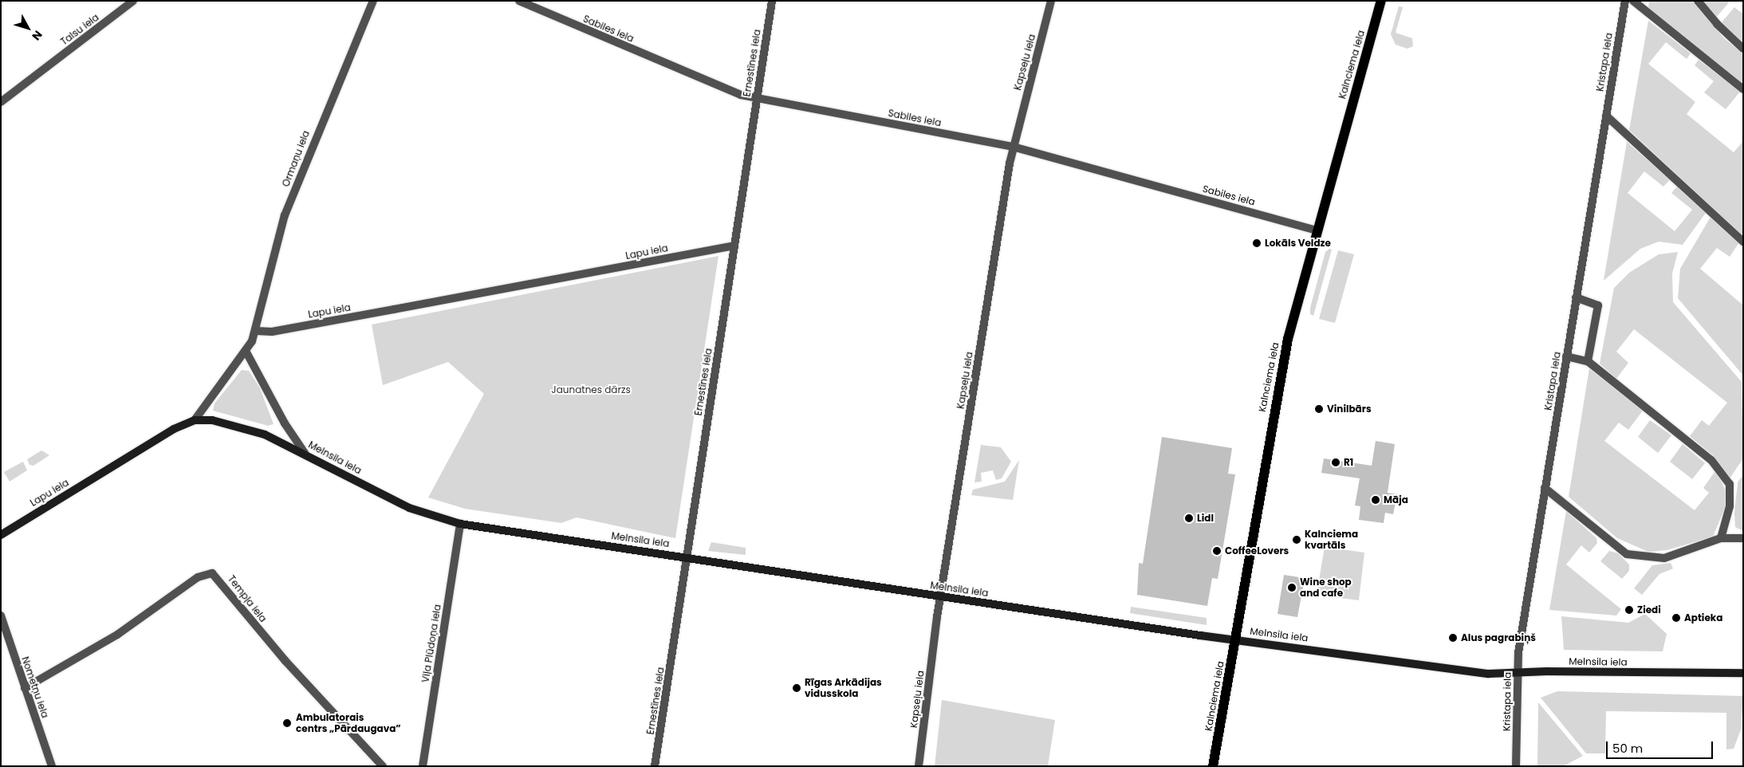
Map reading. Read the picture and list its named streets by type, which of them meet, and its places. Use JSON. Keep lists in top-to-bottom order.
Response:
{
  "streets": {
    "main road": ["Kalnciema iela"],
    "street": [
      "Sabiles iela",
      "Talsu iela",
      "Kapseļu iela",
      "Kristapa iela",
      "Ernestīnes iela",
      "Ormaņu iela",
      "Lapu iela",
      "Melnsila iela",
      "Tempļa iela",
      "Viļa Plūdoņa iela",
      "Nometņu iela"
    ]
  },
  "crossings": [
    ["Sabiles iela", "Kapseļu iela"],
    ["Sabiles iela", "Ernestīnes iela"],
    ["Sabiles iela", "Kalnciema iela"],
    ["Kapseļu iela", "Melnsila iela"],
    ["Kristapa iela", "Melnsila iela"],
    ["Ernestīnes iela", "Lapu iela"],
    ["Ernestīnes iela", "Melnsila iela"],
    ["Kalnciema iela", "Melnsila iela"],
    ["Ormaņu iela", "Lapu iela"],
    ["Lapu iela", "Melnsila iela"],
    ["Melnsila iela", "Viļa Plūdoņa iela"],
    ["Tempļa iela", "Nometņu iela"]
  ],
  "parks": ["Jaunatnes dārzs"],
  "places": [
    "Lokāls Veldze",
    "Vinilbārs",
    "R1",
    "Māja",
    "Lidl",
    "Kalnciema kvartāls",
    "CoffeeLovers",
    "Wine shop and cafe",
    "Ziedi",
    "Aptieka",
    "Alus pagrabiņš",
    "Rīgas Arkādijas vidusskola",
    "Ambulatorais centrs „Pārdaugava”"
  ],
  "scale_bar": "50 m",
  "north": "bottom right"
}
